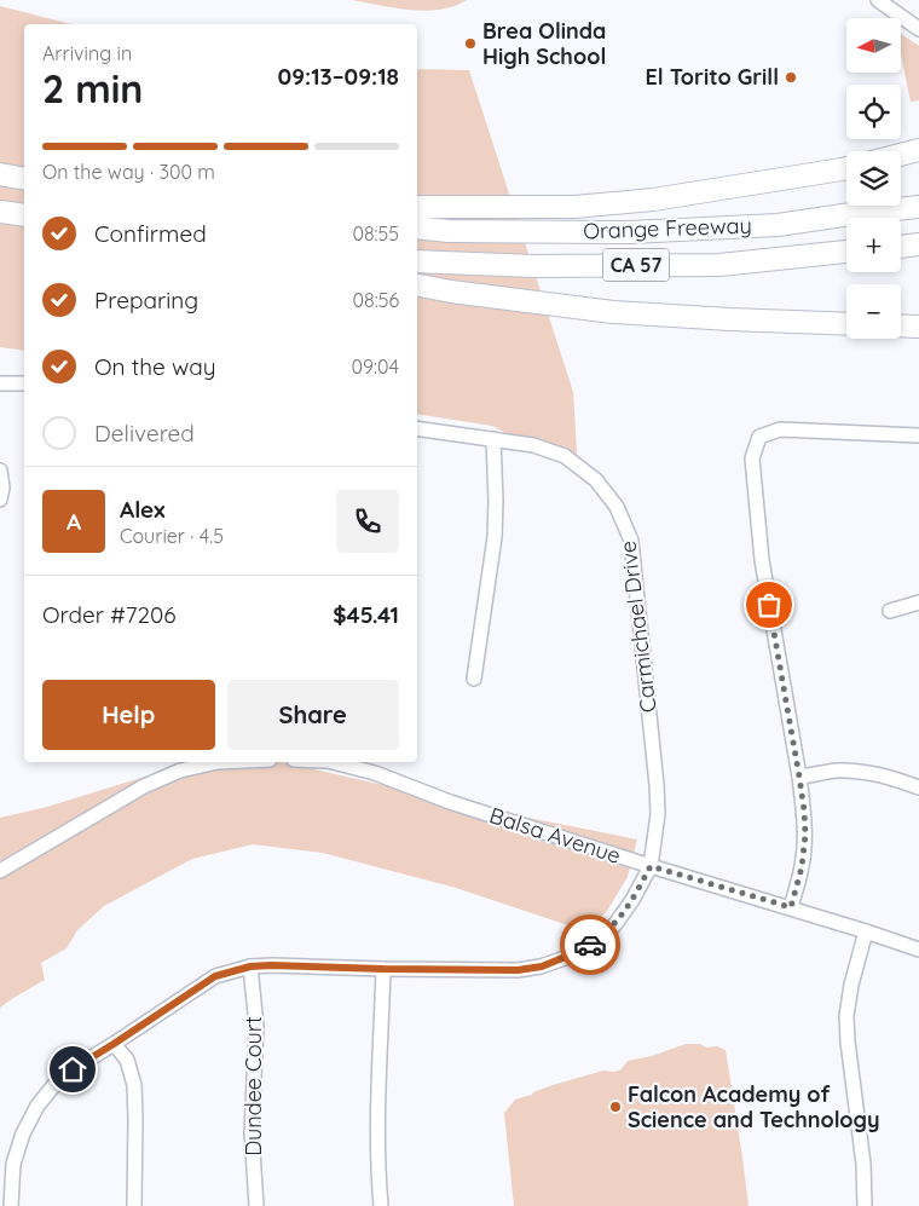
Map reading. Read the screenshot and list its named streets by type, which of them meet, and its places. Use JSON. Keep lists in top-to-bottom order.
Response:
{
  "streets": {
    "highway": ["Orange Freeway", "CA 57"],
    "street": ["Carmichael Drive", "Balsa Avenue", "Dundee Court"]
  },
  "crossings": [
    ["Carmichael Drive", "Balsa Avenue"]
  ],
  "places": ["Brea Olinda High School", "El Torito Grill", "Falcon Academy of Science and Technology"],
  "north": "left",
  "page": {
    "map_buttons": ["+", "−"],
    "heading": ["2 min", "Arriving in", "09:13–09:18"],
    "panel": [
      "Alex",
      "Courier · 4.5",
      "Order #7206",
      "$45.41"
    ],
    "bar": "On the way · 300 m",
    "list": [
      ["Confirmed", "08:55"],
      ["Preparing", "08:56"],
      ["On the way", "09:04"],
      "Delivered"
    ],
    "round": "A",
    "buttons": ["Help", "Share"]
  }
}
